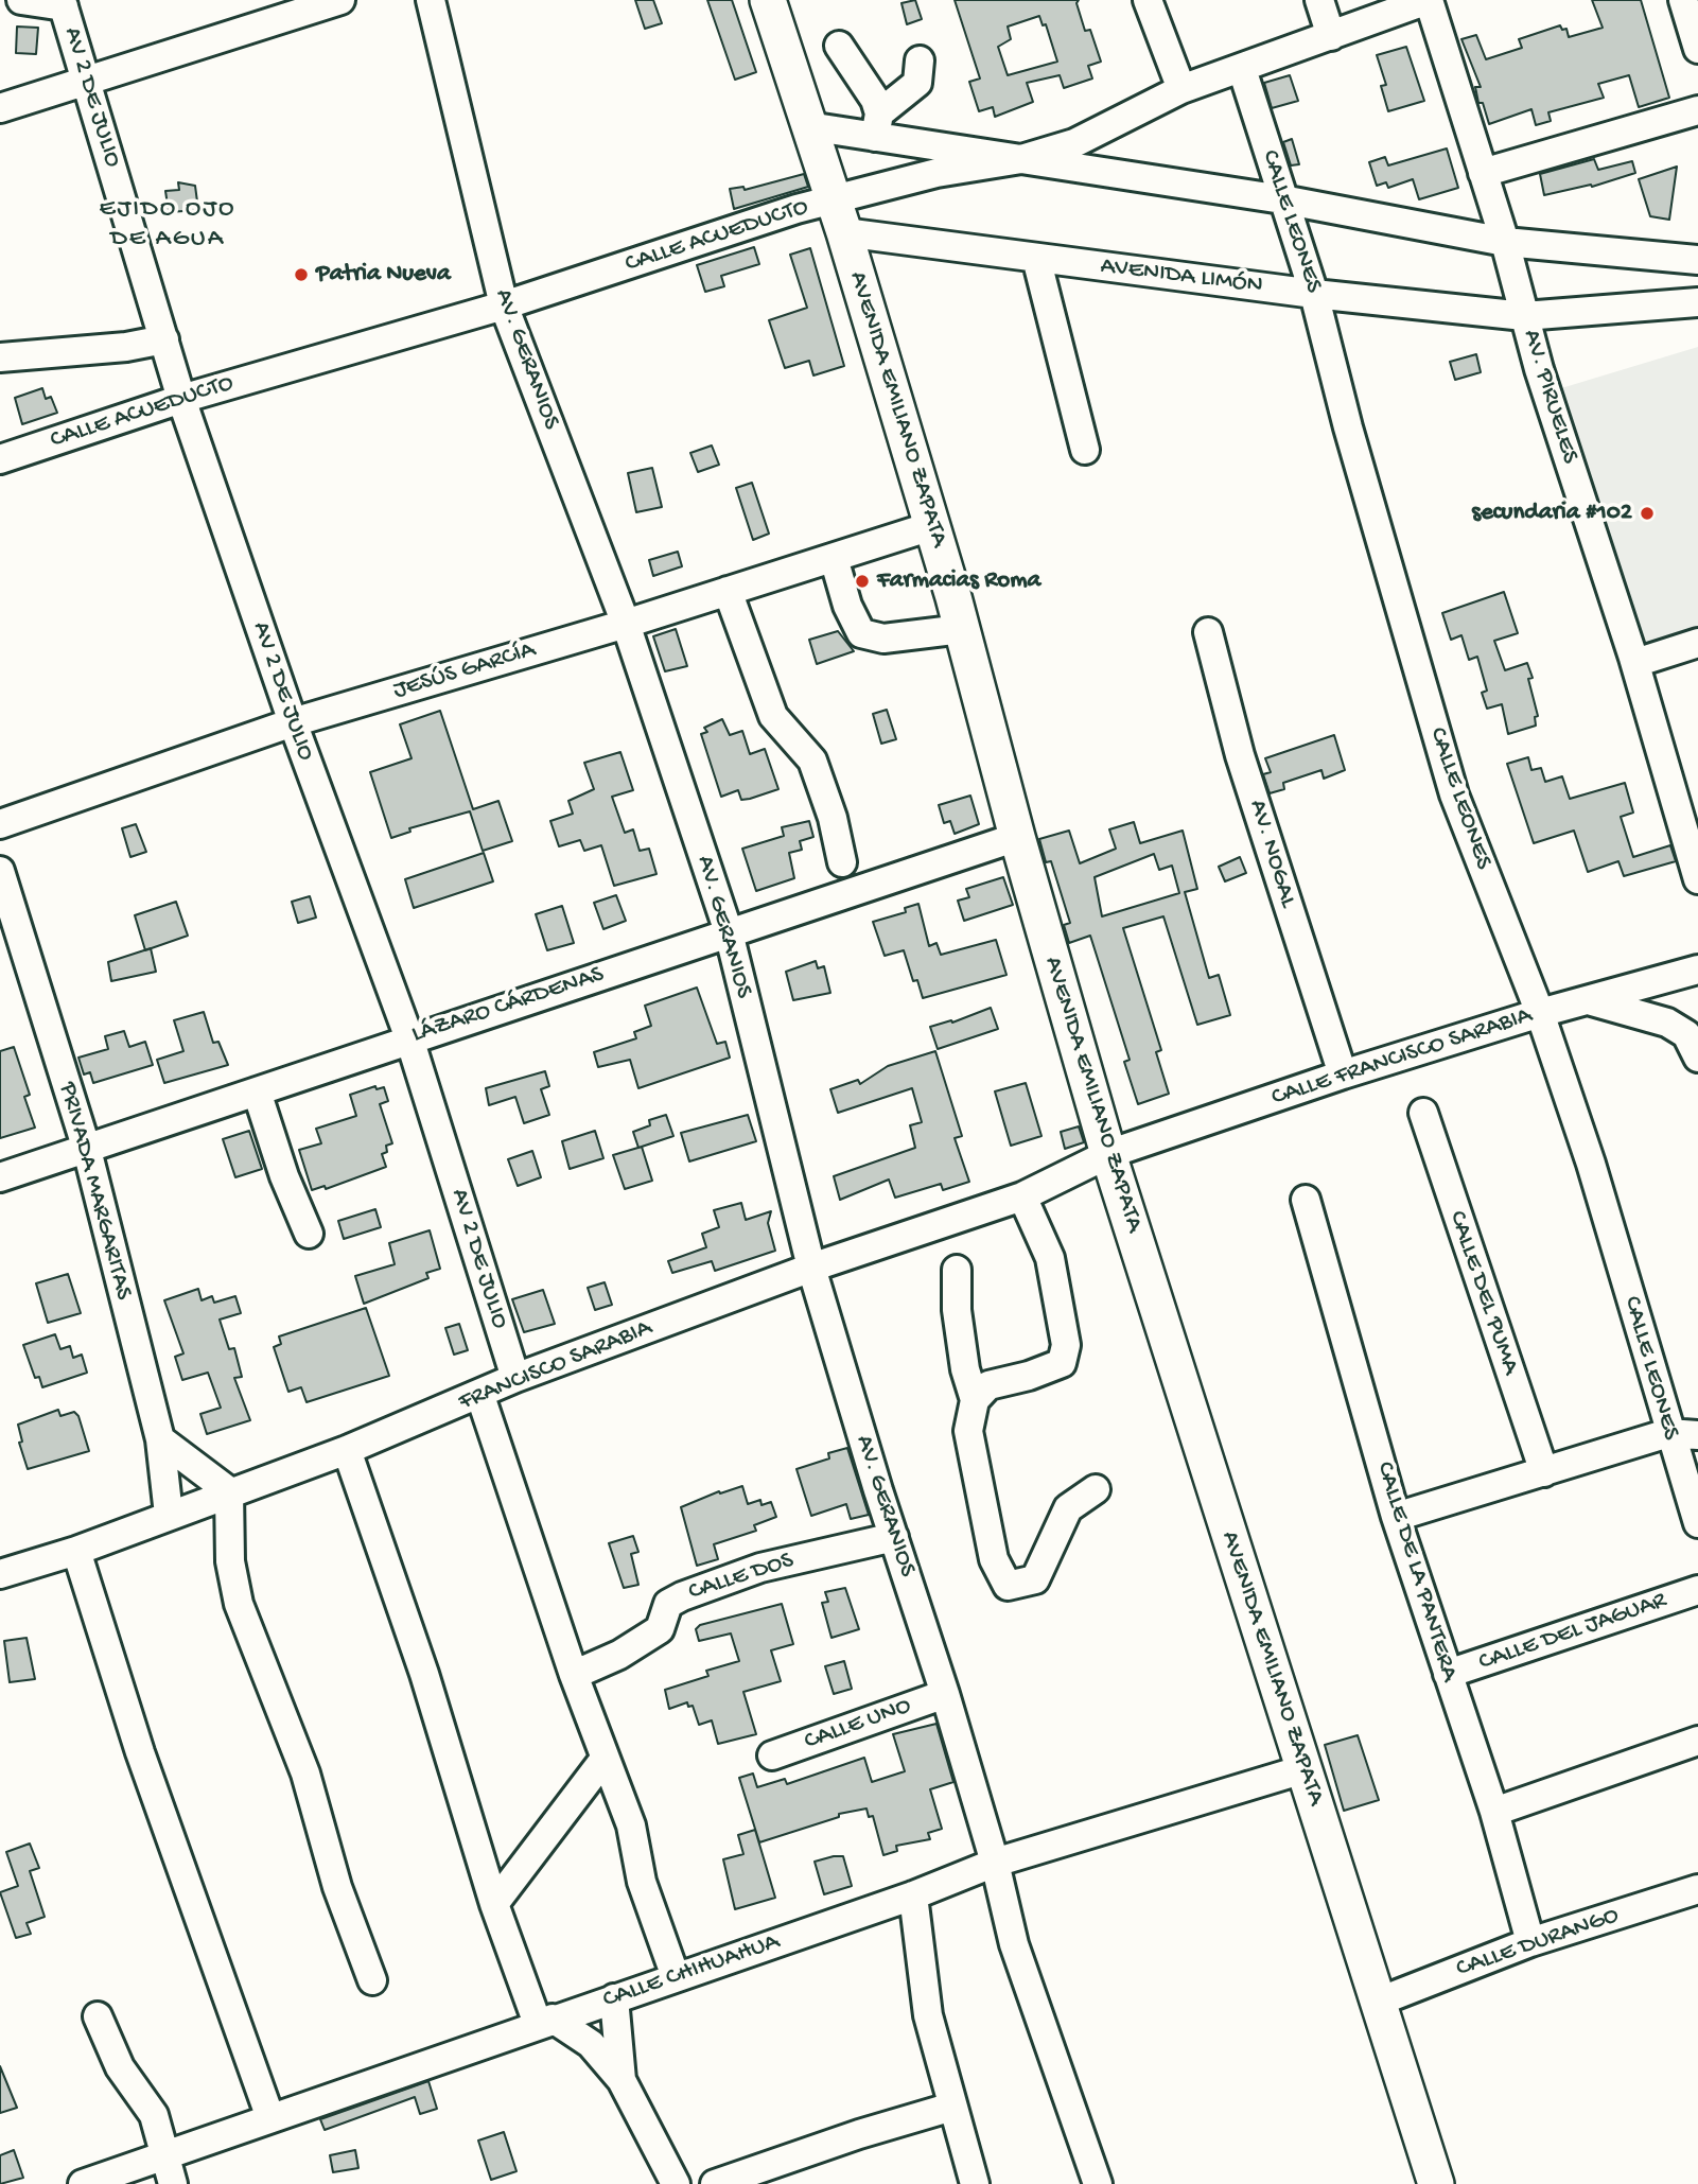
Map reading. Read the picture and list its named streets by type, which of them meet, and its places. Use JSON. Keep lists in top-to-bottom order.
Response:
{
  "streets": {
    "main road": ["AVENIDA EMILIANO ZAPATA"],
    "street": [
      "AV 2 DE JULIO",
      "CALLE LEONES",
      "CALLE ACUEDUCTO",
      "AVENIDA LIMÓN",
      "AV. GERANIOS",
      "AV. PIRUELES",
      "JESÚS GARCÍA",
      "AV. NOGAL",
      "LÁZARO CÁRDENAS",
      "CALLE FRANCISCO SARABIA",
      "PRIVADA MARGARITAS",
      "CALLE DEL PUMA",
      "FRANCISCO SARABIA",
      "CALLE DE LA PANTERA",
      "CALLE DOS",
      "CALLE DEL JAGUAR",
      "CALLE UNO",
      "CALLE DURANGO",
      "CALLE CHIHUAHUA"
    ]
  },
  "crossings": [
    ["AV 2 DE JULIO", "CALLE ACUEDUCTO"],
    ["AV 2 DE JULIO", "JESÚS GARCÍA"],
    ["AV 2 DE JULIO", "LÁZARO CÁRDENAS"],
    ["AV 2 DE JULIO", "FRANCISCO SARABIA"],
    ["CALLE LEONES", "CALLE ACUEDUCTO"],
    ["CALLE LEONES", "AVENIDA LIMÓN"],
    ["CALLE LEONES", "CALLE FRANCISCO SARABIA"],
    ["CALLE ACUEDUCTO", "AV. GERANIOS"],
    ["CALLE ACUEDUCTO", "AV. PIRUELES"],
    ["CALLE ACUEDUCTO", "AVENIDA EMILIANO ZAPATA"],
    ["AVENIDA LIMÓN", "AV. PIRUELES"],
    ["AVENIDA LIMÓN", "AVENIDA EMILIANO ZAPATA"],
    ["AV. GERANIOS", "JESÚS GARCÍA"],
    ["AV. GERANIOS", "LÁZARO CÁRDENAS"],
    ["AV. GERANIOS", "FRANCISCO SARABIA"],
    ["AV. GERANIOS", "CALLE DOS"],
    ["AV. GERANIOS", "CALLE UNO"],
    ["AV. GERANIOS", "CALLE CHIHUAHUA"],
    ["AVENIDA EMILIANO ZAPATA", "JESÚS GARCÍA"],
    ["AVENIDA EMILIANO ZAPATA", "LÁZARO CÁRDENAS"],
    ["AVENIDA EMILIANO ZAPATA", "CALLE FRANCISCO SARABIA"],
    ["AVENIDA EMILIANO ZAPATA", "FRANCISCO SARABIA"],
    ["AVENIDA EMILIANO ZAPATA", "CALLE DURANGO"],
    ["AVENIDA EMILIANO ZAPATA", "CALLE CHIHUAHUA"],
    ["AV. NOGAL", "CALLE FRANCISCO SARABIA"],
    ["LÁZARO CÁRDENAS", "PRIVADA MARGARITAS"],
    ["CALLE FRANCISCO SARABIA", "FRANCISCO SARABIA"],
    ["PRIVADA MARGARITAS", "FRANCISCO SARABIA"],
    ["CALLE DE LA PANTERA", "CALLE DEL JAGUAR"],
    ["CALLE DE LA PANTERA", "CALLE DURANGO"]
  ],
  "districts": ["EJIDO OJO DE AGUA"],
  "places": ["Patria Nueva", "secundaria #102", "Farmacias Roma"]
}
